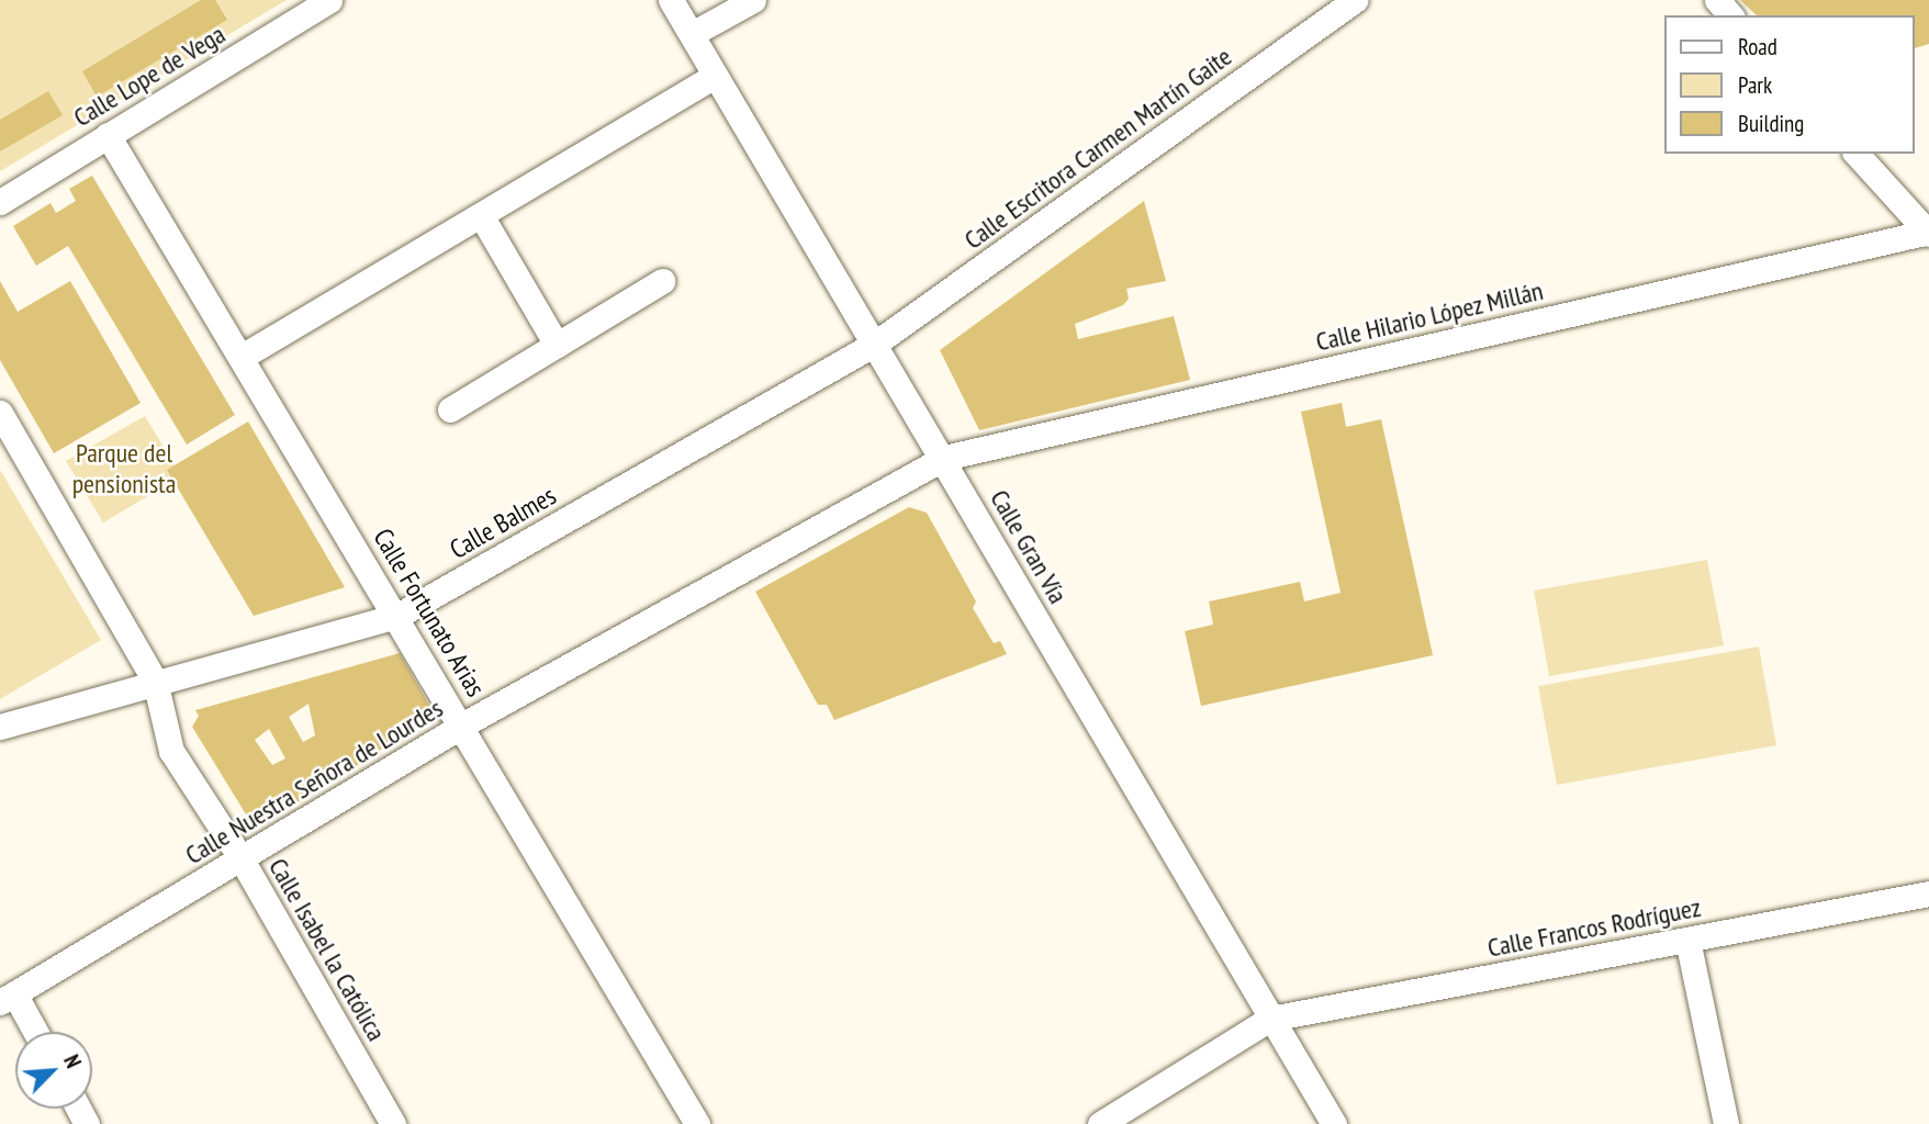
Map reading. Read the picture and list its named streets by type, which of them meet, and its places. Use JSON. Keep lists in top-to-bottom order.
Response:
{
  "streets": {
    "street": [
      "Calle Lope de Vega",
      "Calle Escritora Carmen Martín Gaite",
      "Calle Hilario López Millán",
      "Calle Balmes",
      "Calle Gran Vía",
      "Calle Fortunato Arias",
      "Calle Nuestra Señora de Lourdes",
      "Calle Francos Rodríguez",
      "Calle Isabel la Católica"
    ]
  },
  "crossings": [
    ["Calle Lope de Vega", "Calle Fortunato Arias"],
    ["Calle Escritora Carmen Martín Gaite", "Calle Balmes"],
    ["Calle Escritora Carmen Martín Gaite", "Calle Gran Vía"],
    ["Calle Hilario López Millán", "Calle Gran Vía"],
    ["Calle Hilario López Millán", "Calle Nuestra Señora de Lourdes"],
    ["Calle Balmes", "Calle Gran Vía"],
    ["Calle Balmes", "Calle Fortunato Arias"],
    ["Calle Balmes", "Calle Isabel la Católica"],
    ["Calle Gran Vía", "Calle Nuestra Señora de Lourdes"],
    ["Calle Gran Vía", "Calle Francos Rodríguez"],
    ["Calle Fortunato Arias", "Calle Nuestra Señora de Lourdes"],
    ["Calle Nuestra Señora de Lourdes", "Calle Isabel la Católica"]
  ],
  "parks": ["Parque del pensionista"],
  "legend": ["Road", "Park", "Building"],
  "north": "top right"
}
